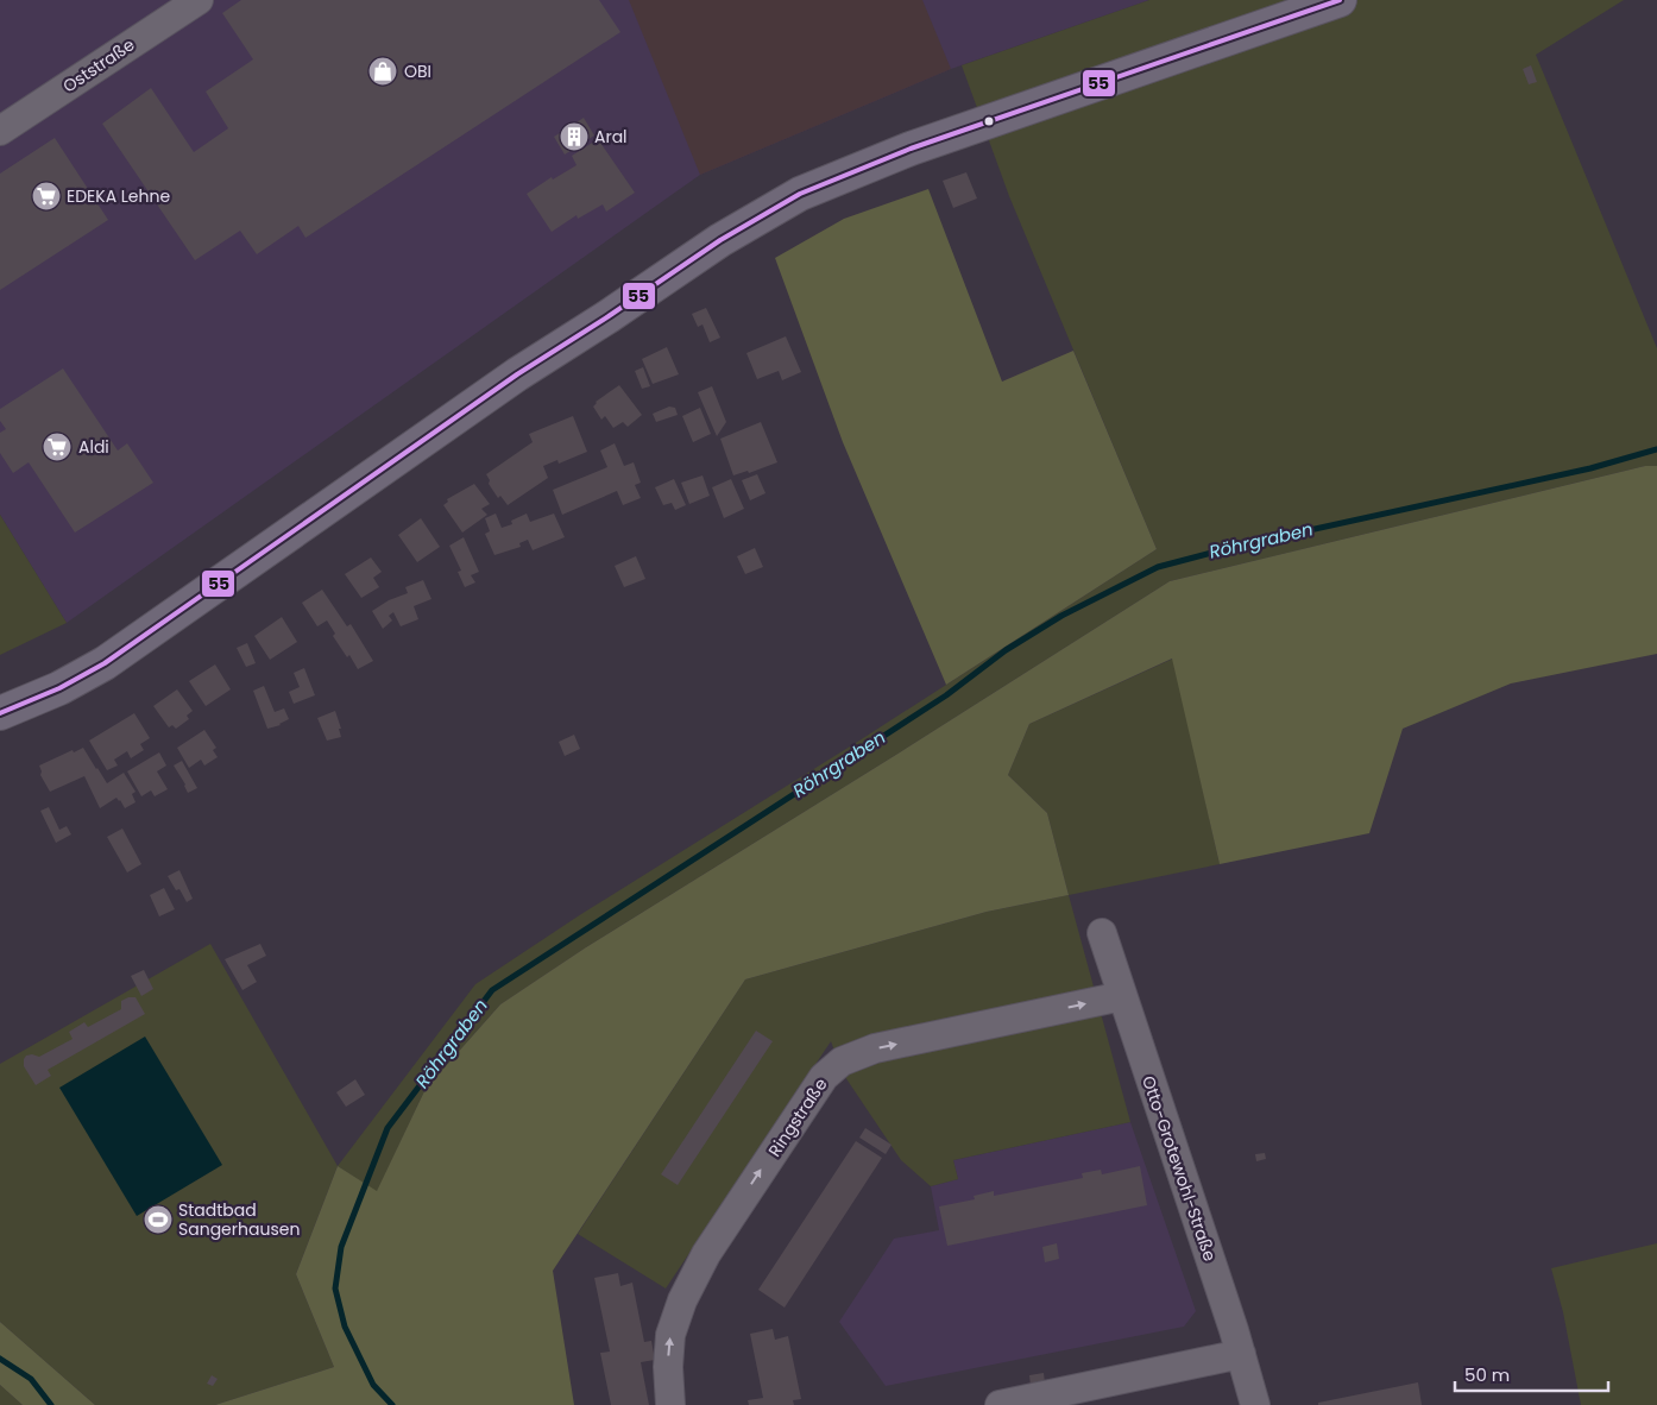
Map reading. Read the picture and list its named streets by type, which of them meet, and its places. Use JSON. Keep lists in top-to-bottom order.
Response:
{
  "streets": {
    "street": ["Oststraße", "Ringstraße", "Otto-Grotewohl-Straße"]
  },
  "crossings": [
    ["Ringstraße", "Otto-Grotewohl-Straße"]
  ],
  "one_way": ["Ringstraße"],
  "water": ["Röhrgraben"],
  "places": {
    "shop": ["OBI"],
    "building": ["Aral"],
    "supermarket": ["EDEKA Lehne", "Aldi"],
    "sports": ["Stadtbad Sangerhausen"]
  },
  "lines": ["transit line 55"],
  "scale_bar": "50 m"
}
